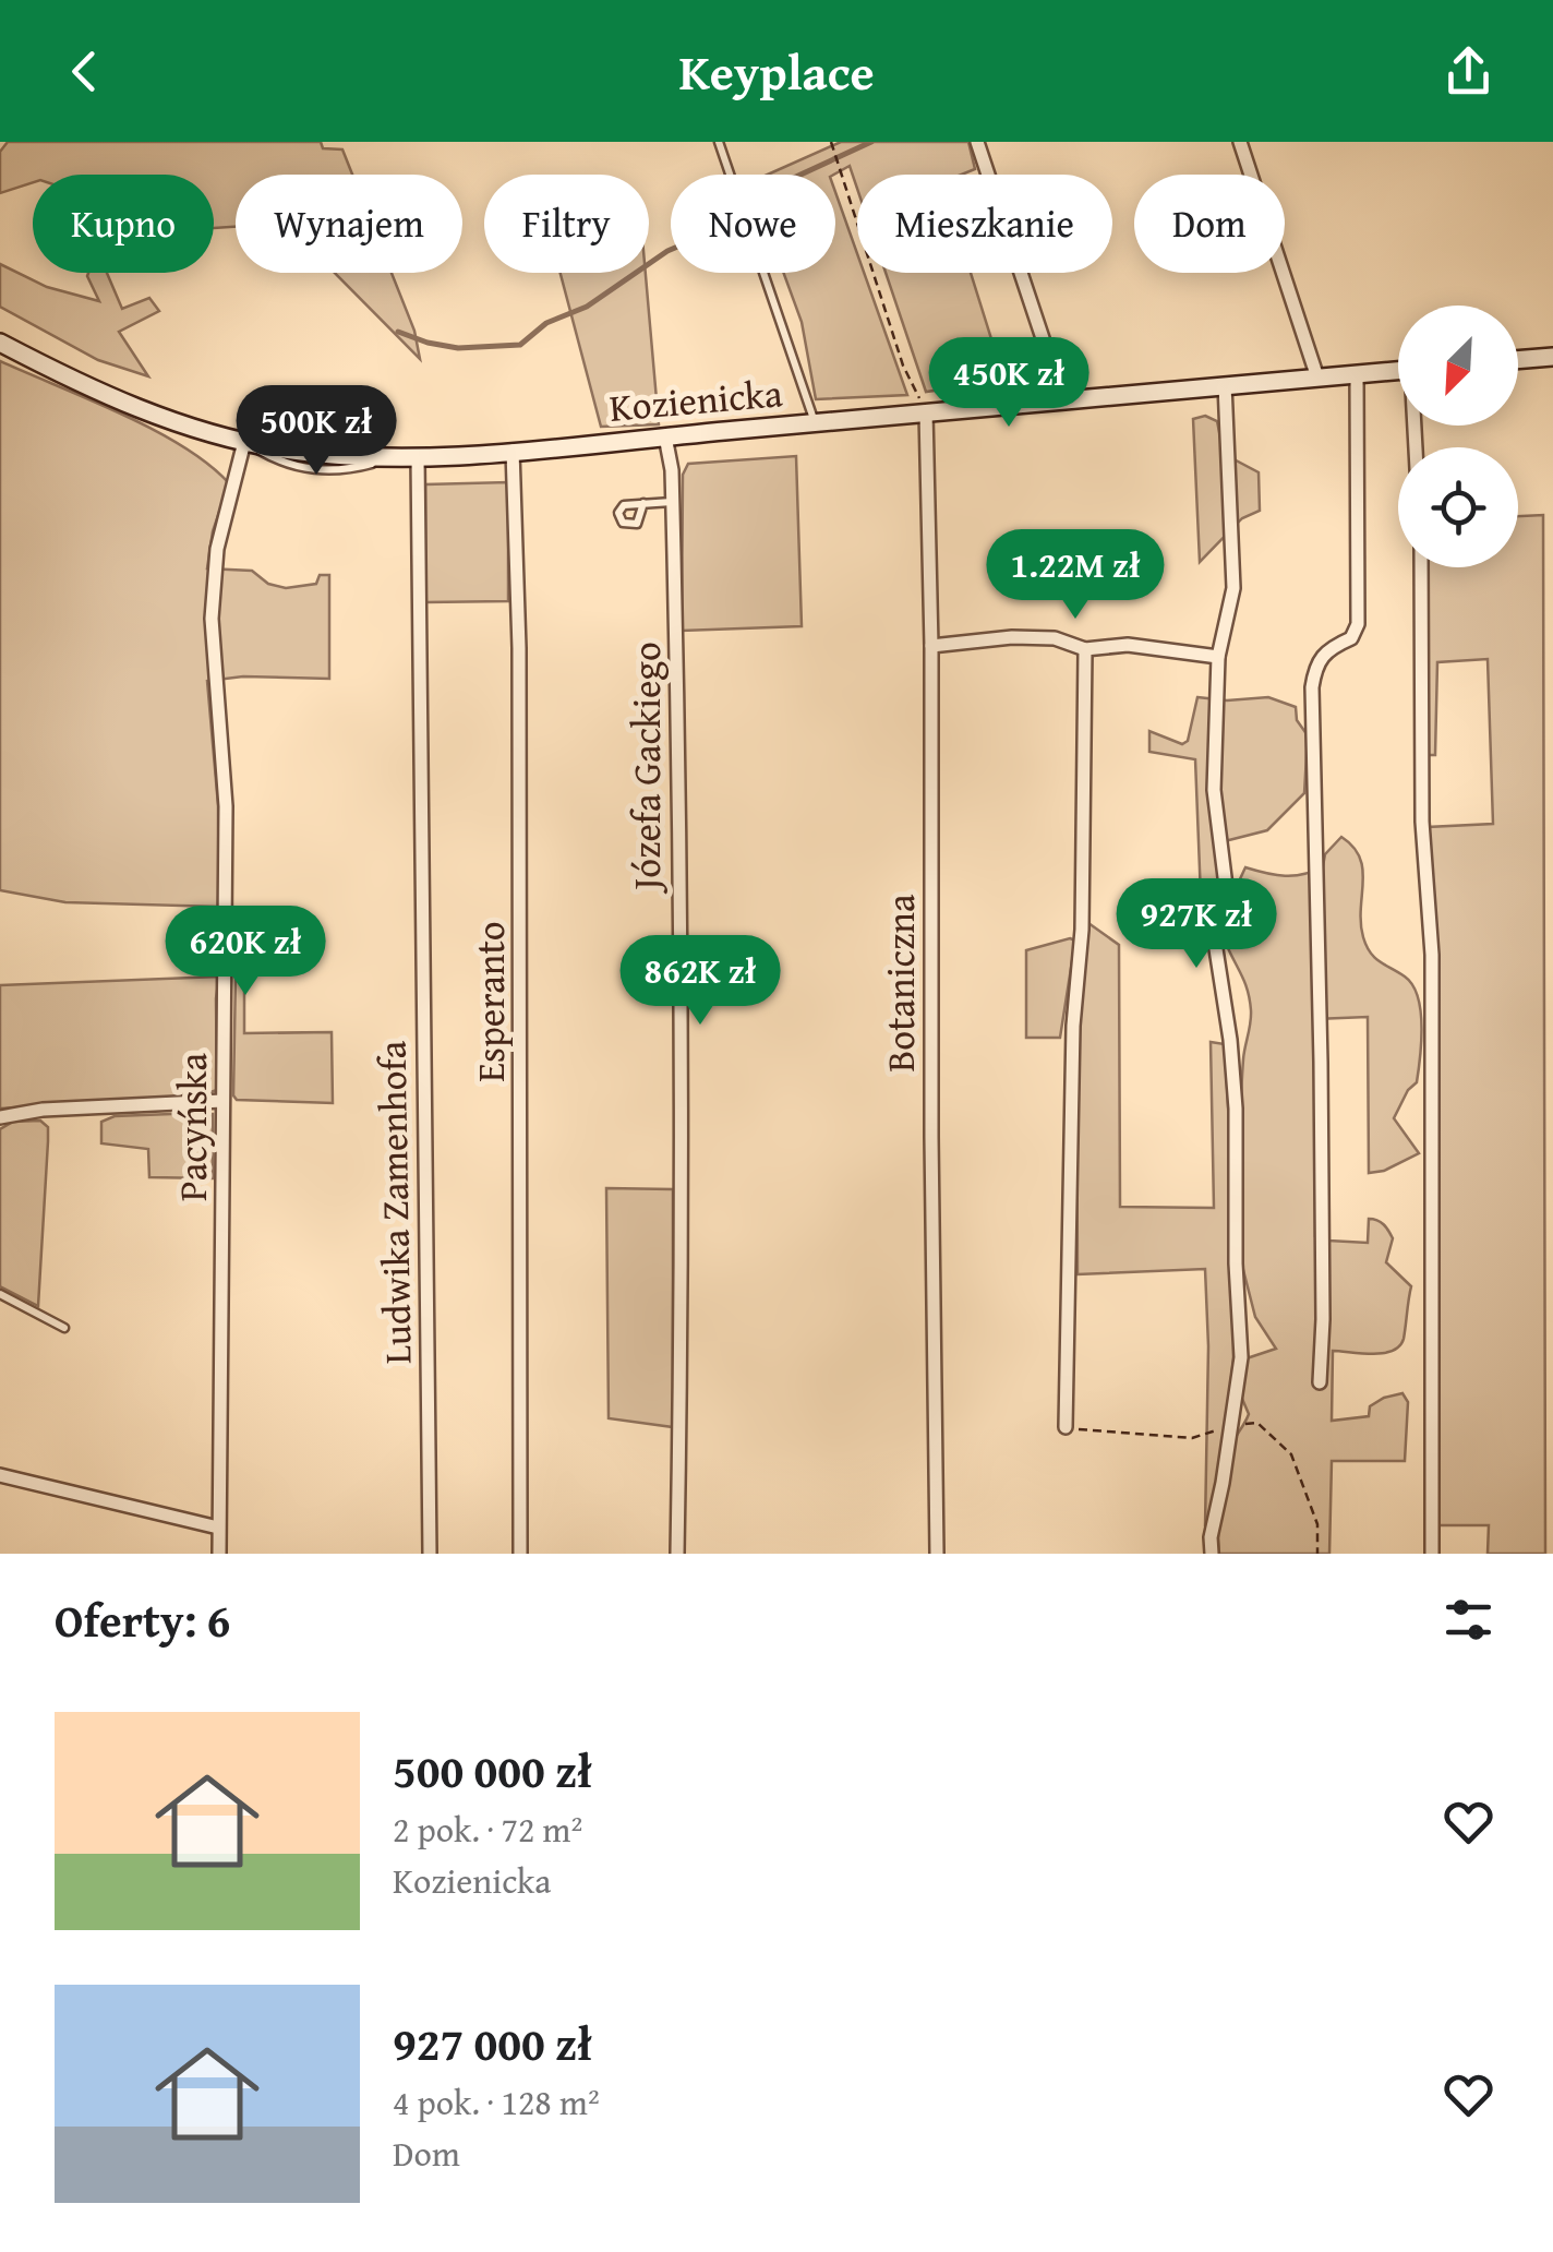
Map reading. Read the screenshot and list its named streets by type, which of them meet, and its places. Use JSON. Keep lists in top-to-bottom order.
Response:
{
  "streets": {
    "main road": ["Kozienicka"],
    "street": [
      "Józefa Gackiego",
      "Botaniczna",
      "Esperanto",
      "Pacyńska",
      "Ludwika Zamenhofa"
    ]
  },
  "crossings": [
    ["Kozienicka", "Józefa Gackiego"],
    ["Kozienicka", "Botaniczna"],
    ["Kozienicka", "Esperanto"],
    ["Kozienicka", "Pacyńska"],
    ["Kozienicka", "Ludwika Zamenhofa"]
  ],
  "north": "bottom left",
  "page": {
    "header": "Keyplace",
    "chip": [
      "Kupno",
      "Wynajem",
      "Filtry",
      "Nowe",
      "Mieszkanie",
      "Dom"
    ],
    "price": [
      "450K zł",
      "500K zł",
      "1.22M zł",
      "927K zł",
      "620K zł",
      "862K zł"
    ],
    "heading": "Oferty: 6",
    "list": [
      {
        "name": "500 000 zł",
        "note": "2 pok. · 72 m² · Kozienicka"
      },
      {
        "name": "927 000 zł",
        "note": "4 pok. · 128 m² · Dom"
      }
    ]
  }
}
